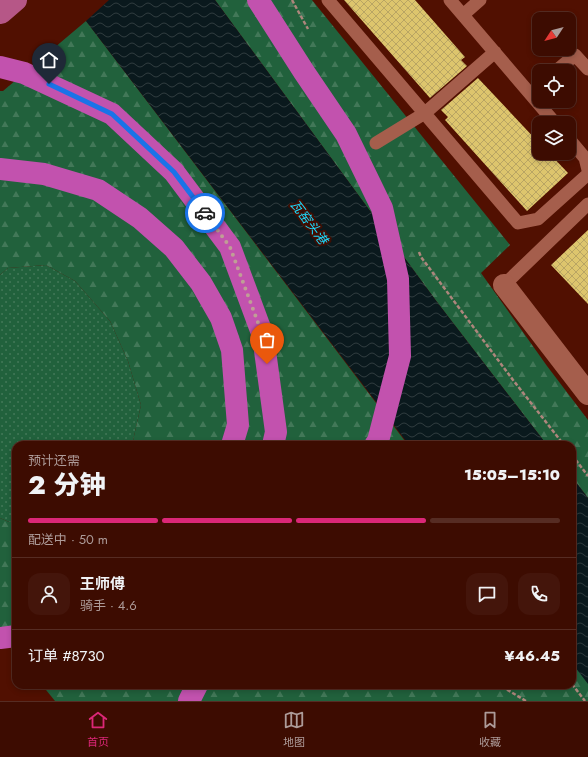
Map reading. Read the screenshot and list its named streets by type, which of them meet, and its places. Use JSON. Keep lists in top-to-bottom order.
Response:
{
  "water": ["瓦窑头港"],
  "north": "bottom left",
  "page": {
    "heading": ["2 分钟", "预计还需", "15:05–15:10"],
    "panel": [
      "王师傅",
      "骑手 · 4.6",
      "订单 #8730",
      "¥46.45"
    ],
    "bar": "配送中 · 50 m",
    "tabs": ["首页", "地图", "收藏"]
  }
}
